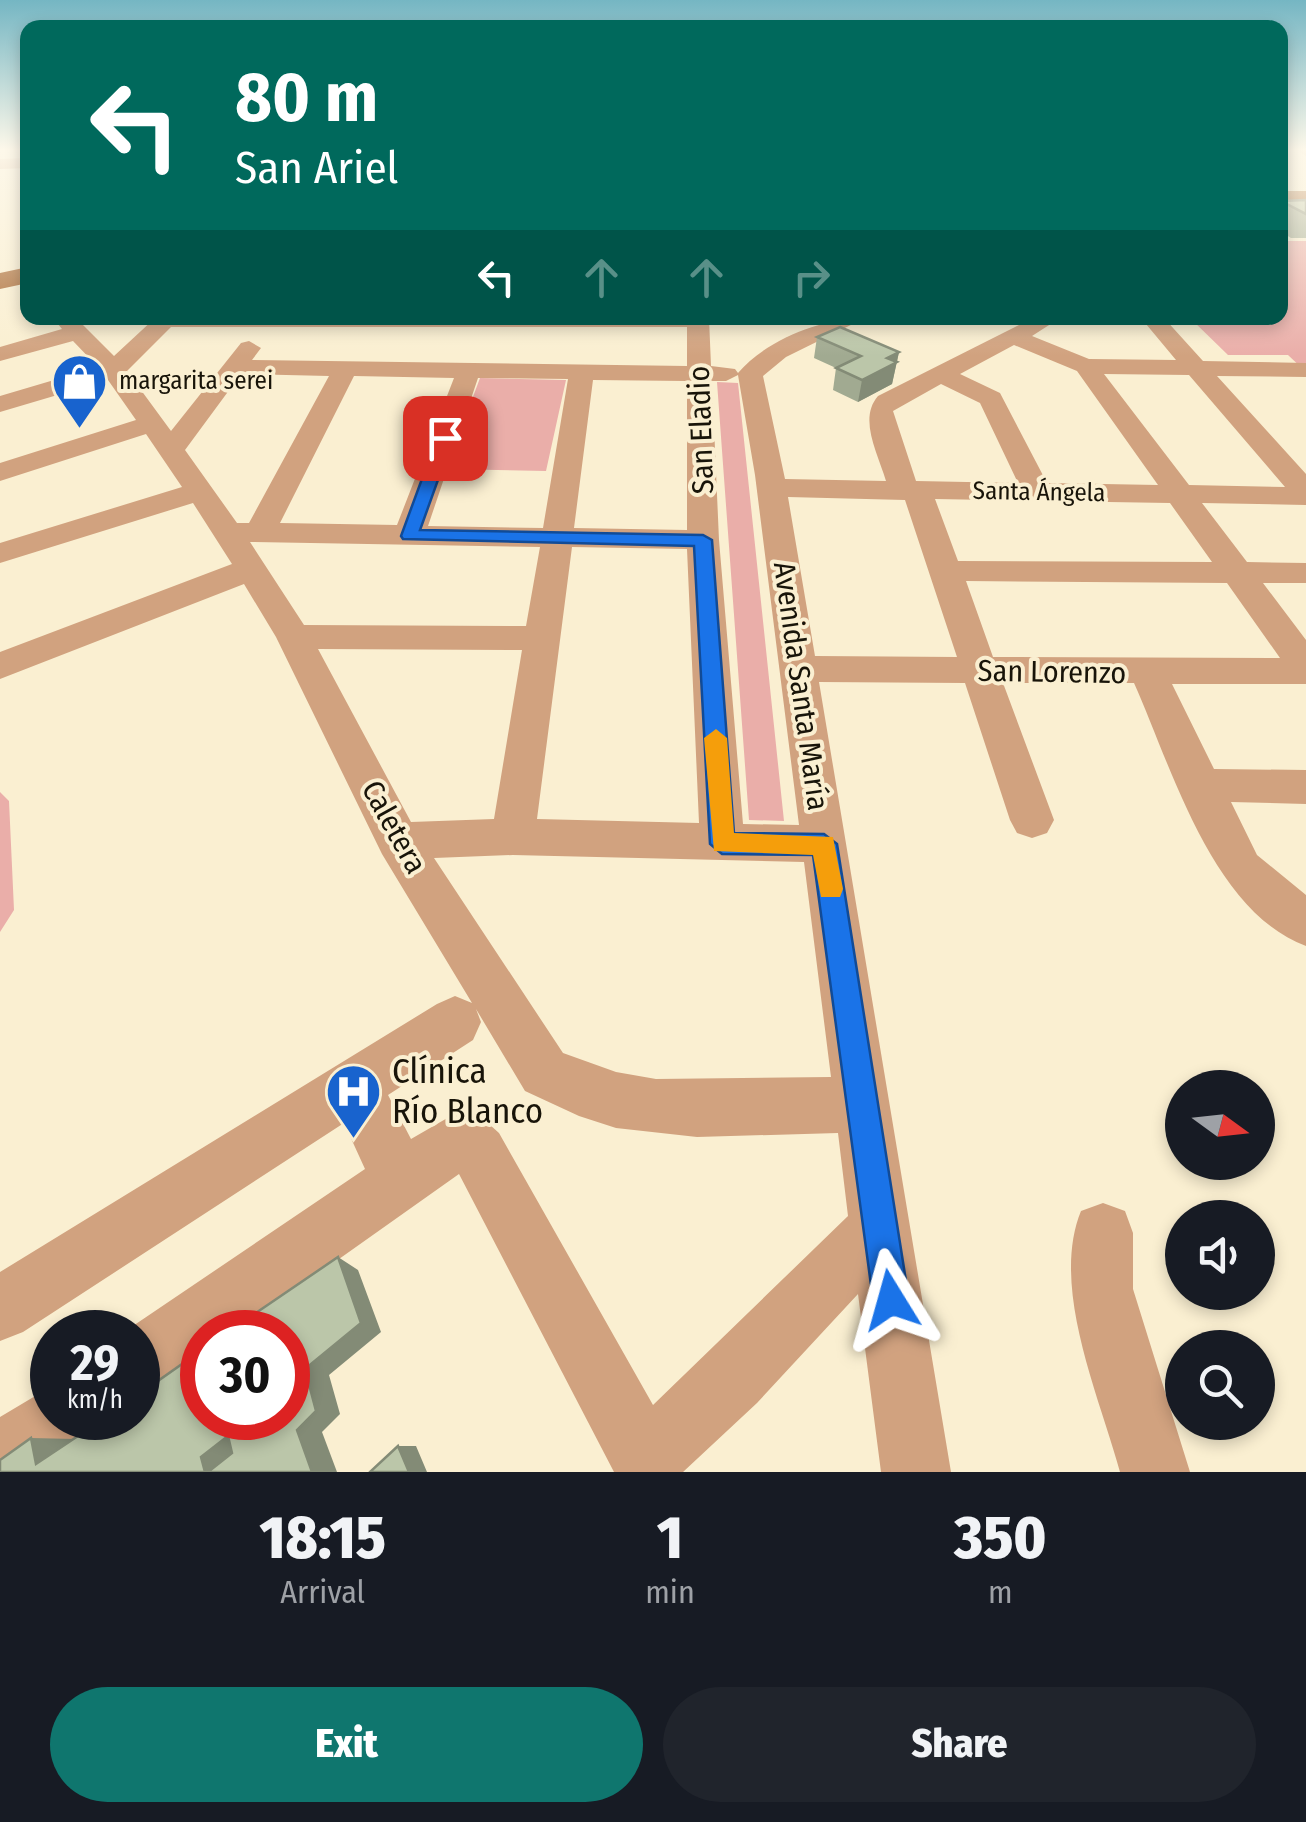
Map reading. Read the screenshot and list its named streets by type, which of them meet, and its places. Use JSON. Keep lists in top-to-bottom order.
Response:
{
  "streets": {
    "street": [
      "San Eladio",
      "Santa Ángela",
      "San Lorenzo",
      "Avenida Santa María",
      "Caletera"
    ]
  },
  "crossings": [
    ["Santa Ángela", "Avenida Santa María"],
    ["San Lorenzo", "Avenida Santa María"],
    ["Avenida Santa María", "Caletera"]
  ],
  "places": {
    "shop": ["margarita serei"],
    "hospital": ["Clínica Río Blanco"]
  },
  "north": "right",
  "page": {
    "turn": ["80 m", "San Ariel"],
    "speed": "29 km/h",
    "limit": "30",
    "eta": [
      "18:15",
      "Arrival",
      "1",
      "min",
      "350",
      "m"
    ],
    "buttons": ["Exit", "Share"]
  }
}
